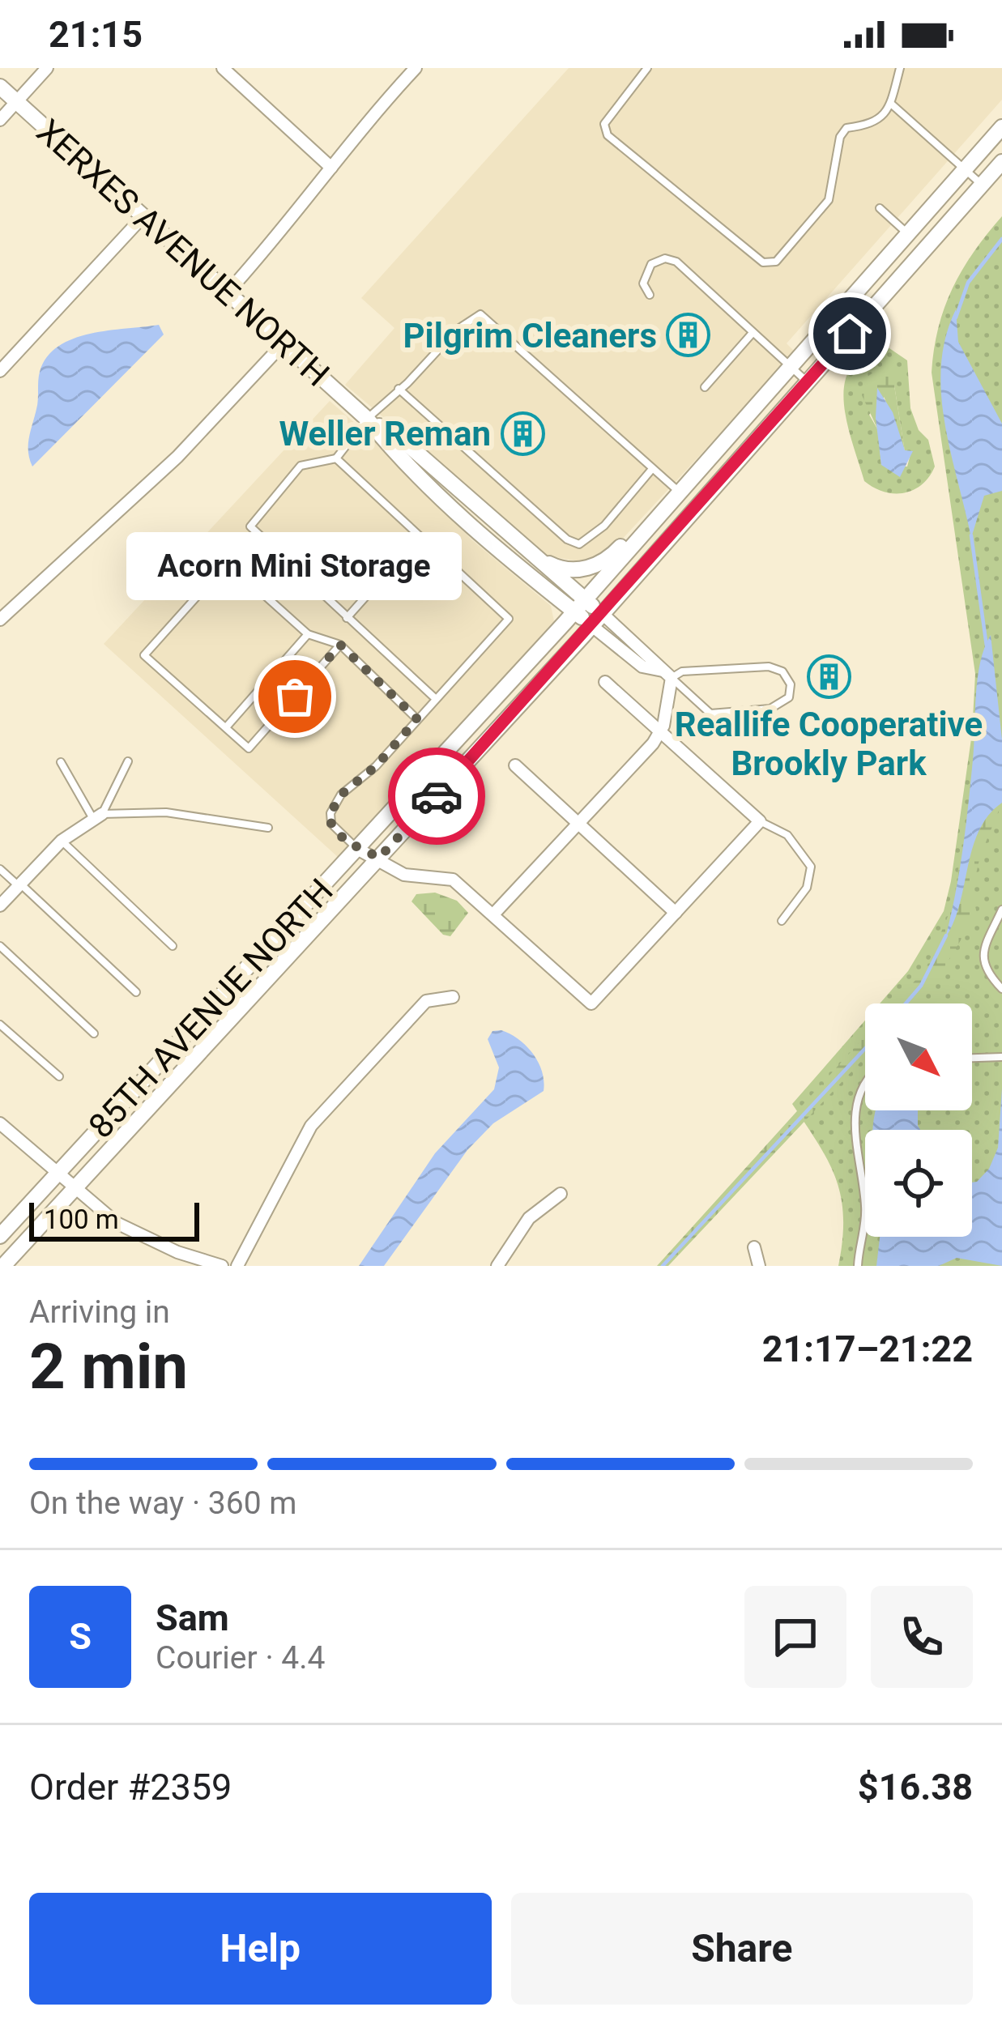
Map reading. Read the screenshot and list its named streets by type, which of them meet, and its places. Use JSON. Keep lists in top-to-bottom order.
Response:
{
  "streets": {
    "main road": ["XERXES AVENUE NORTH", "85TH AVENUE NORTH"]
  },
  "crossings": [
    ["XERXES AVENUE NORTH", "85TH AVENUE NORTH"]
  ],
  "places": {
    "building": ["Pilgrim Cleaners", "Weller Reman", "Reallife Cooperative Brookly Park"],
    "other": ["Acorn Mini Storage"]
  },
  "scale_bar": "100 m",
  "north": "bottom right",
  "page": {
    "status": "21:15",
    "bubble": "Acorn Mini Storage",
    "scale": "100 m",
    "heading": ["2 min", "Arriving in", "21:17–21:22"],
    "panel": [
      "Sam",
      "Courier · 4.4",
      "Order #2359",
      "$16.38"
    ],
    "bar": "On the way · 360 m",
    "round": "S",
    "buttons": ["Help", "Share"]
  }
}
